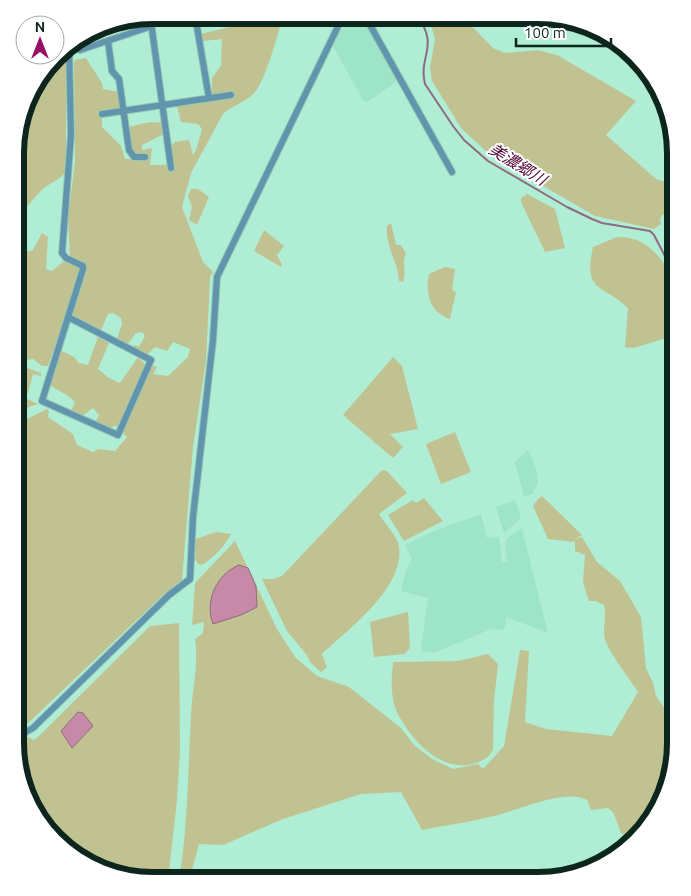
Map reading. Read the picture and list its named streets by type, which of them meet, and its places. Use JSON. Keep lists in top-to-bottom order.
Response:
{
  "water": ["美濃郷川"],
  "scale_bar": "100 m",
  "north": "top"
}
